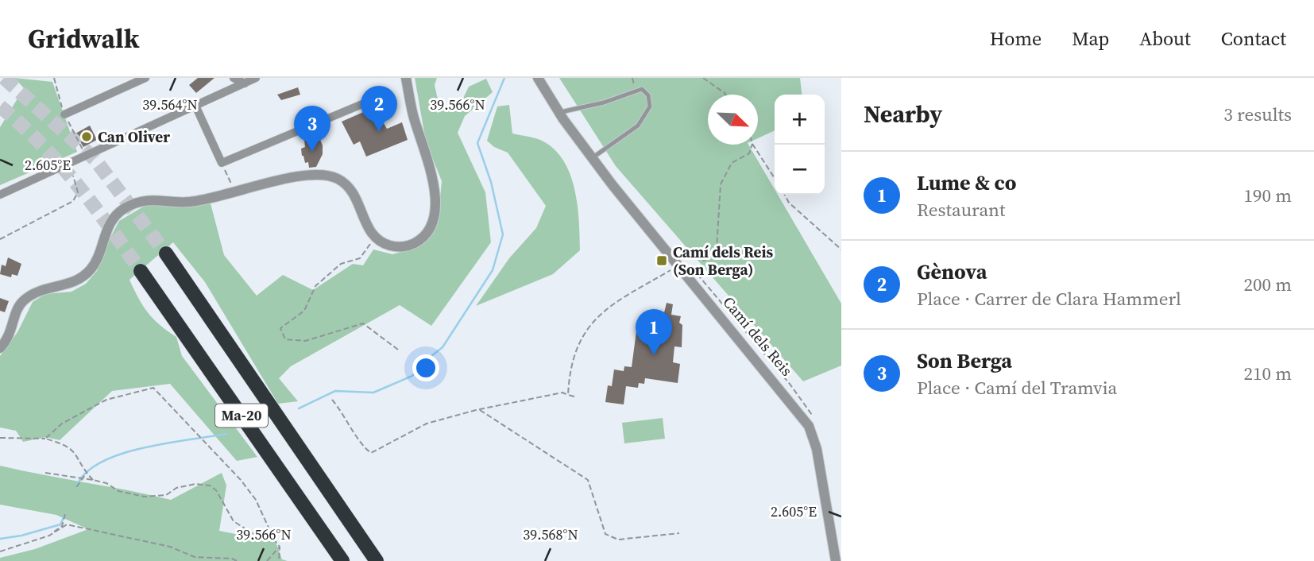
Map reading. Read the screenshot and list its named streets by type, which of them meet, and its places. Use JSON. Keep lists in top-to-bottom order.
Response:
{
  "streets": {
    "highway": ["Ma-20"],
    "street": ["Camí dels Reis"]
  },
  "places": {
    "other": ["Can Oliver"],
    "transit": ["Camí dels Reis (Son Berga)"]
  },
  "north": "bottom right",
  "page": {
    "header": "Gridwalk",
    "nav": [
      "Home",
      "Map",
      "About",
      "Contact"
    ],
    "heading": ["Nearby", "3 results"],
    "pins": ["2", "3", "1"],
    "map_buttons": ["+", "−"],
    "list": [
      {
        "mark": "1",
        "name": "Lume & co",
        "note": "Restaurant",
        "value": "190 m"
      },
      {
        "mark": "2",
        "name": "Gènova",
        "note": "Place · Carrer de Clara Hammerl",
        "value": "200 m"
      },
      {
        "mark": "3",
        "name": "Son Berga",
        "note": "Place · Camí del Tramvia",
        "value": "210 m"
      }
    ]
  },
  "coordinates": [
    "39.564°N",
    "39.566°N",
    "2.605°E",
    "39.568°N"
  ]
}
